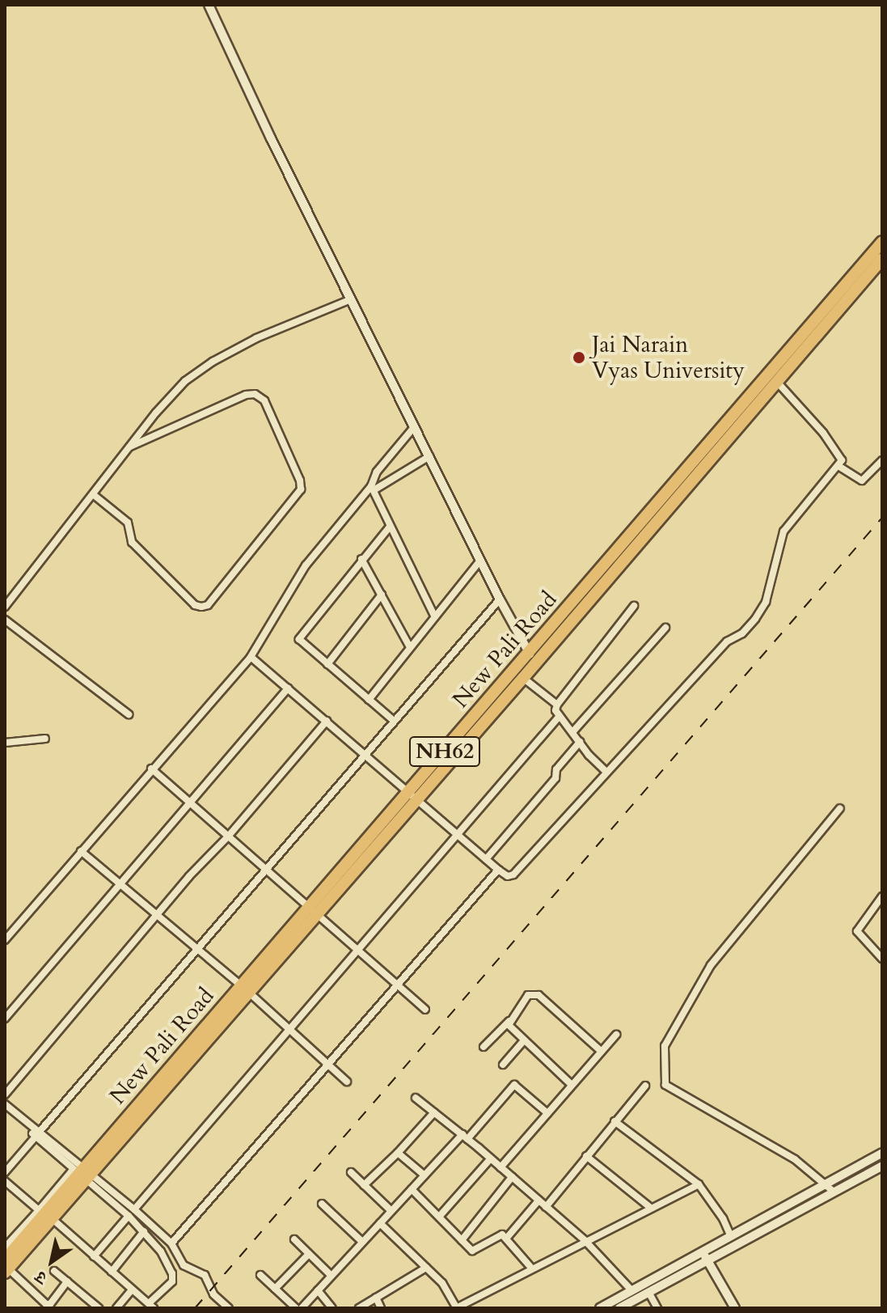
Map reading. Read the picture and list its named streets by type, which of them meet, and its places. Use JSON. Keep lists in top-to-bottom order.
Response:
{
  "streets": {
    "highway": ["New Pali Road", "NH62"]
  },
  "places": ["Jai Narain Vyas University"],
  "north": "bottom left"
}
